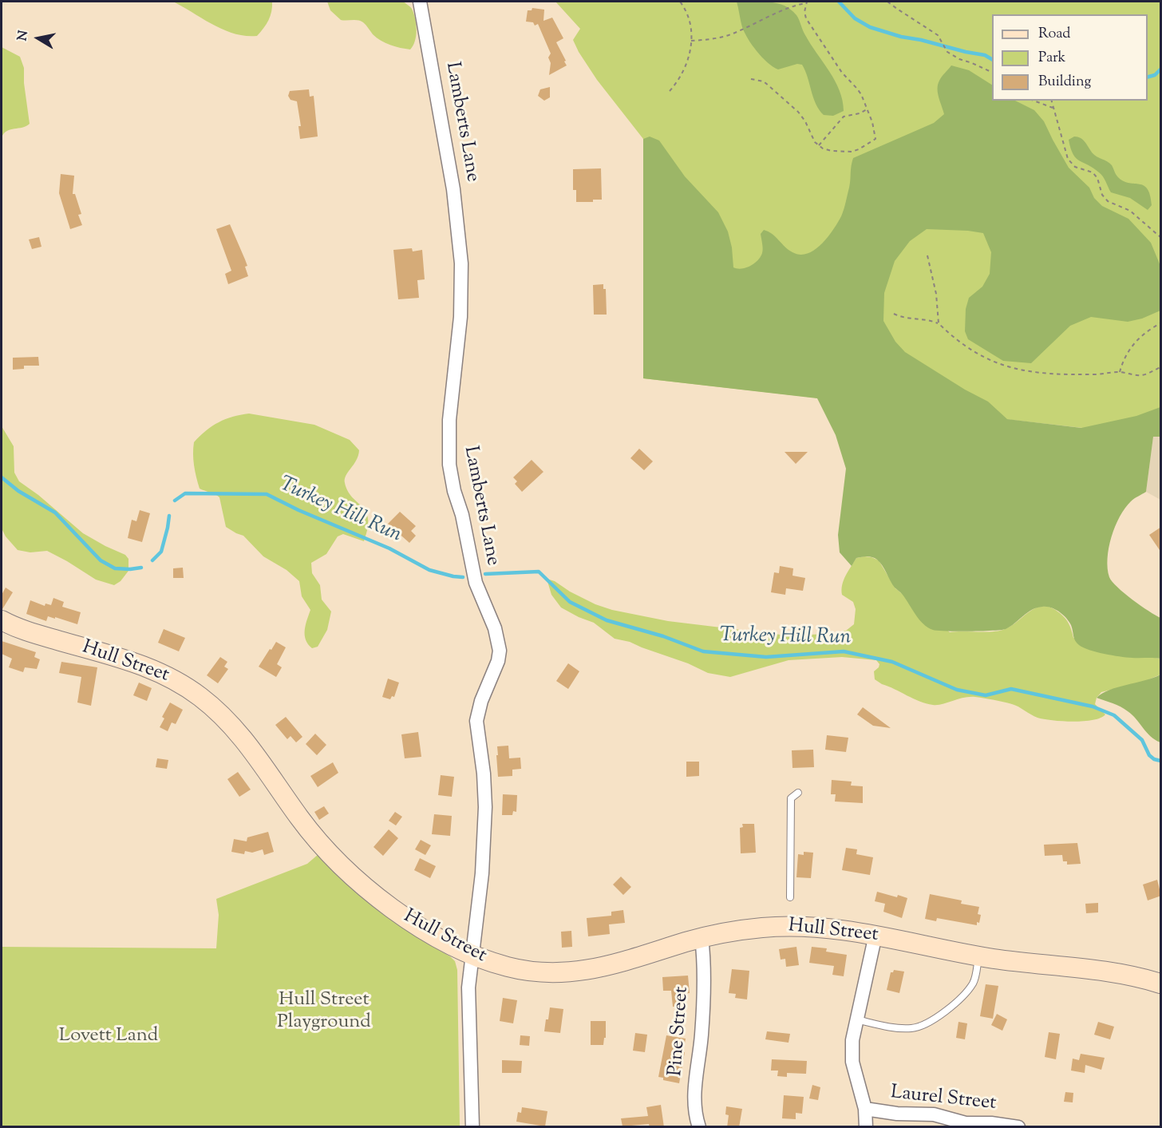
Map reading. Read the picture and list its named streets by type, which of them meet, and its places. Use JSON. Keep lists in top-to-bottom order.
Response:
{
  "streets": {
    "main road": ["Hull Street"],
    "street": ["Lamberts Lane", "Pine Street", "Laurel Street"]
  },
  "crossings": [
    ["Lamberts Lane", "Hull Street"],
    ["Hull Street", "Pine Street"]
  ],
  "water": ["Turkey Hill Run"],
  "parks": ["Hull Street Playground", "Lovett Land"],
  "legend": ["Road", "Park", "Building"],
  "north": "left"
}
